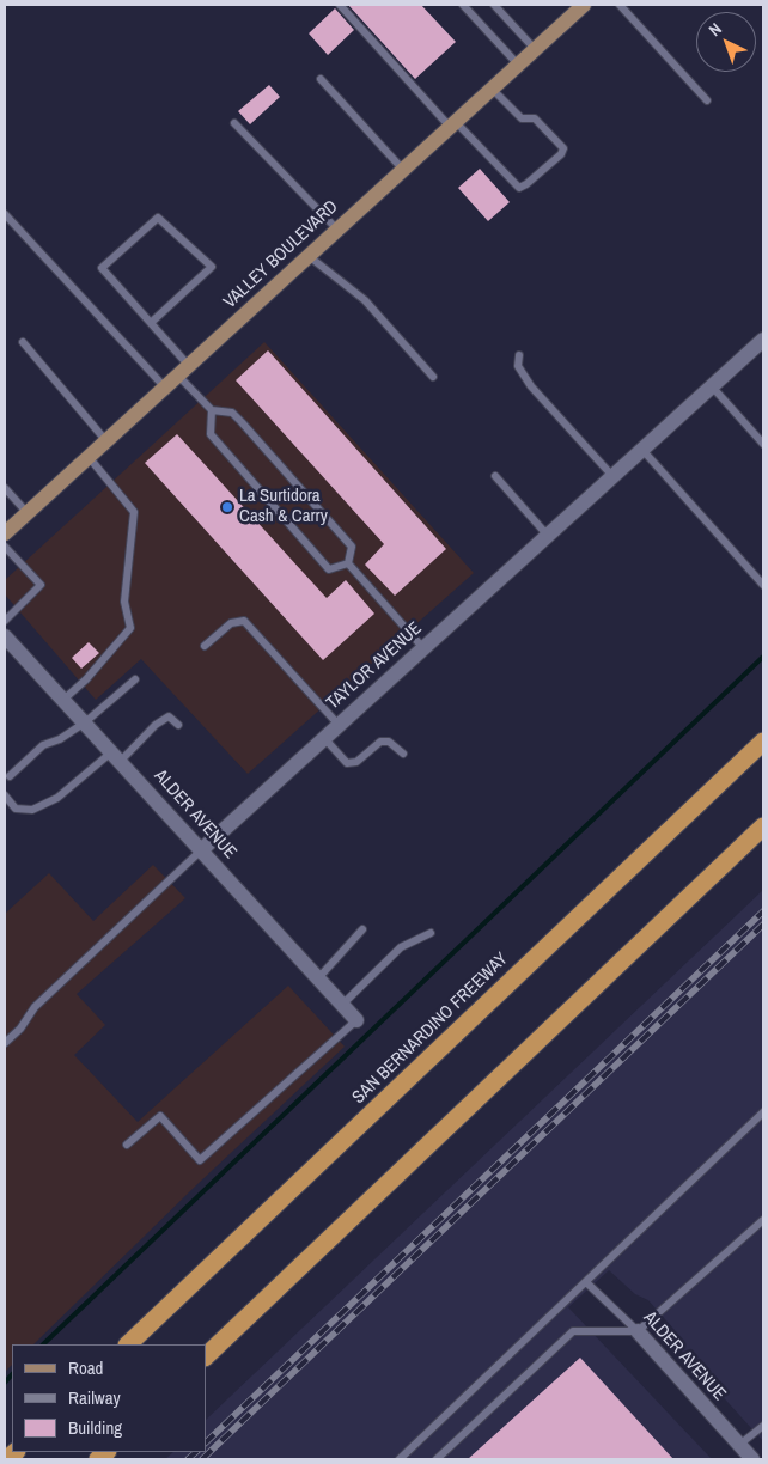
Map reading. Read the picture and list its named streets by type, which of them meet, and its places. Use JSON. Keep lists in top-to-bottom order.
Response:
{
  "streets": {
    "highway": ["SAN BERNARDINO FREEWAY"],
    "main road": ["VALLEY BOULEVARD"],
    "street": ["TAYLOR AVENUE", "ALDER AVENUE"]
  },
  "crossings": [
    ["TAYLOR AVENUE", "ALDER AVENUE"]
  ],
  "places": ["La Surtidora Cash & Carry"],
  "legend": ["Road", "Railway", "Building"],
  "north": "top left"
}
